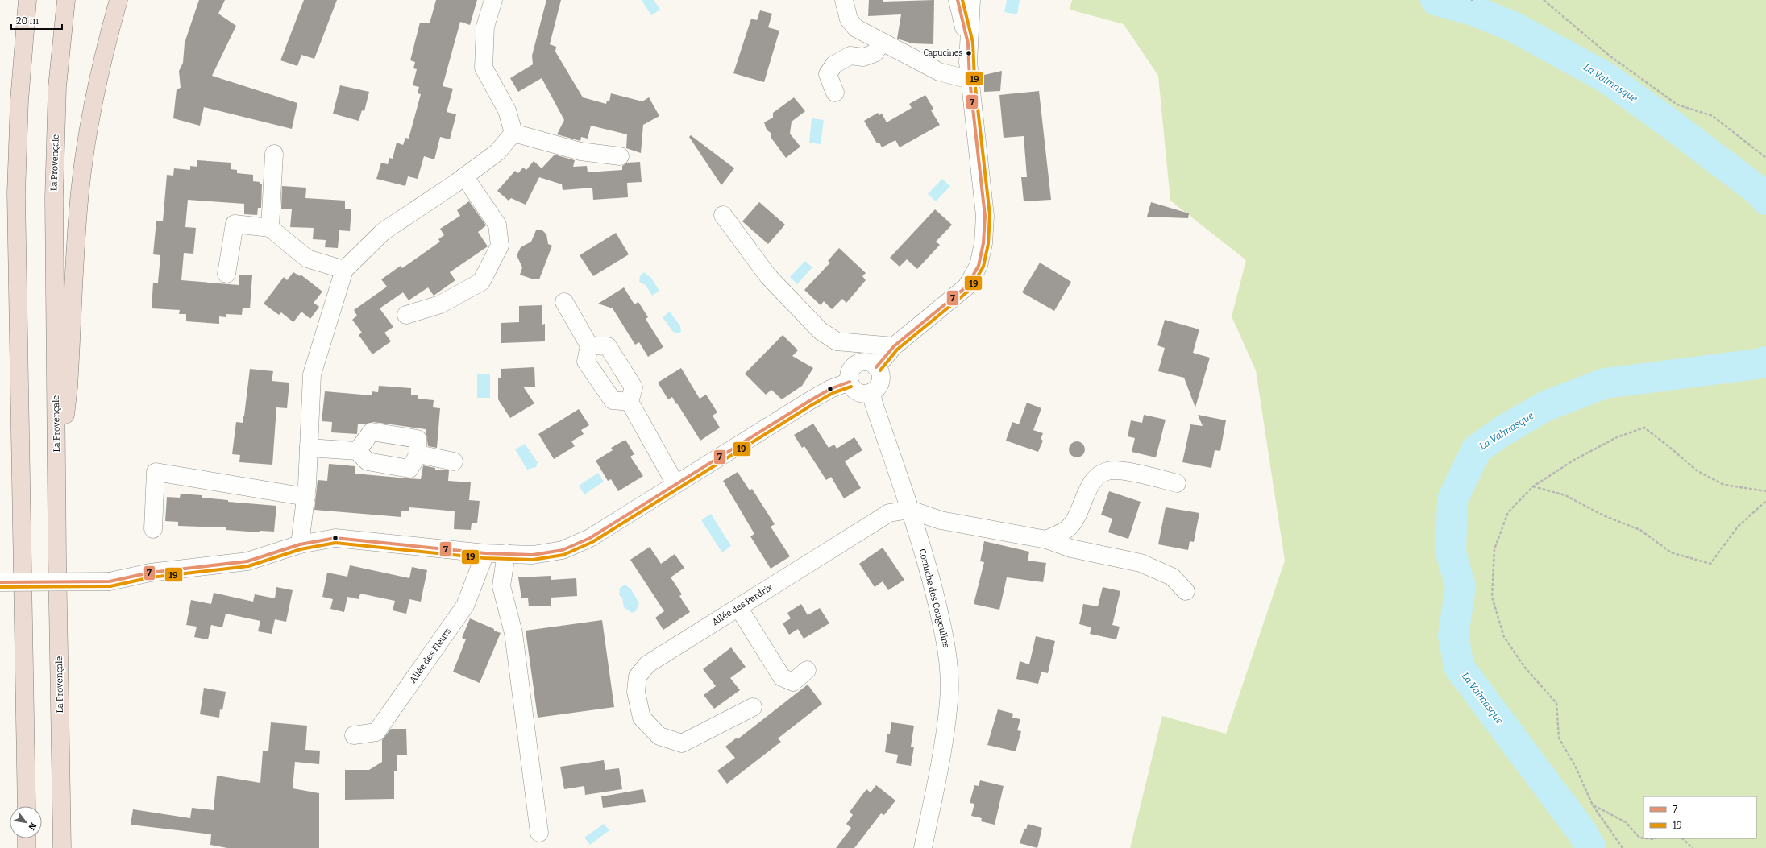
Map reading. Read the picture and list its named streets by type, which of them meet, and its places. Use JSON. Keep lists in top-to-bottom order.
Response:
{
  "streets": {
    "highway": ["La Provençale"],
    "street": ["Corniche des Cougoulins", "Allée des Perdrix", "Allée des Fleurs"]
  },
  "crossings": [
    ["Corniche des Cougoulins", "Allée des Perdrix"]
  ],
  "water": ["La Valmasque"],
  "places": ["Capucines"],
  "lines": ["transit line 7", "transit line 19"],
  "legend": ["7", "19"],
  "scale_bar": "20 m",
  "north": "bottom right"
}
